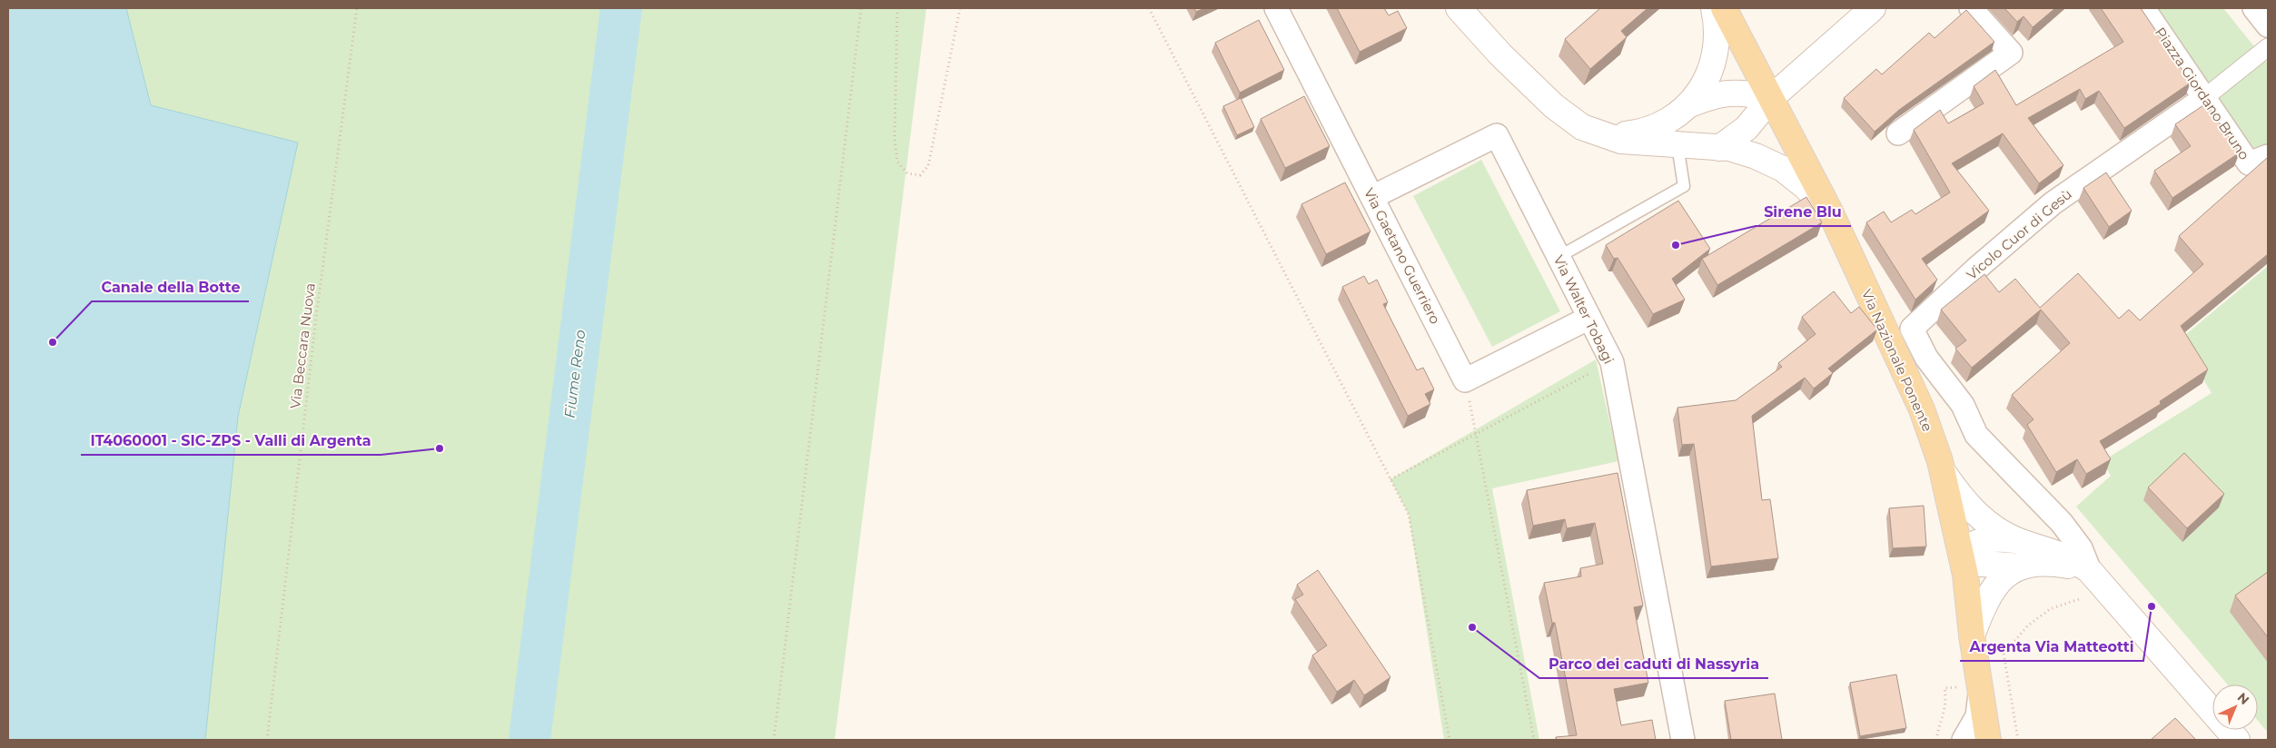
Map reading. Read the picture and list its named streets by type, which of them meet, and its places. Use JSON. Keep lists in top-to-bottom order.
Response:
{
  "streets": {
    "main road": ["Via Nazionale Ponente"],
    "street": [
      "Piazza Giordano Bruno",
      "Vicolo Cuor di Gesù",
      "Via Gaetano Guerriero",
      "Via Walter Tobagi"
    ],
    "path": ["Via Beccara Nuova"]
  },
  "crossings": [
    ["Piazza Giordano Bruno", "Vicolo Cuor di Gesù"],
    ["Via Gaetano Guerriero", "Via Walter Tobagi"]
  ],
  "water": ["Fiume Reno"],
  "places": [
    "Sirene Blu",
    "Canale della Botte",
    "IT4060001 - SIC-ZPS - Valli di Argenta",
    "Argenta Via Matteotti",
    "Parco dei caduti di Nassyria"
  ],
  "north": "top right"
}
